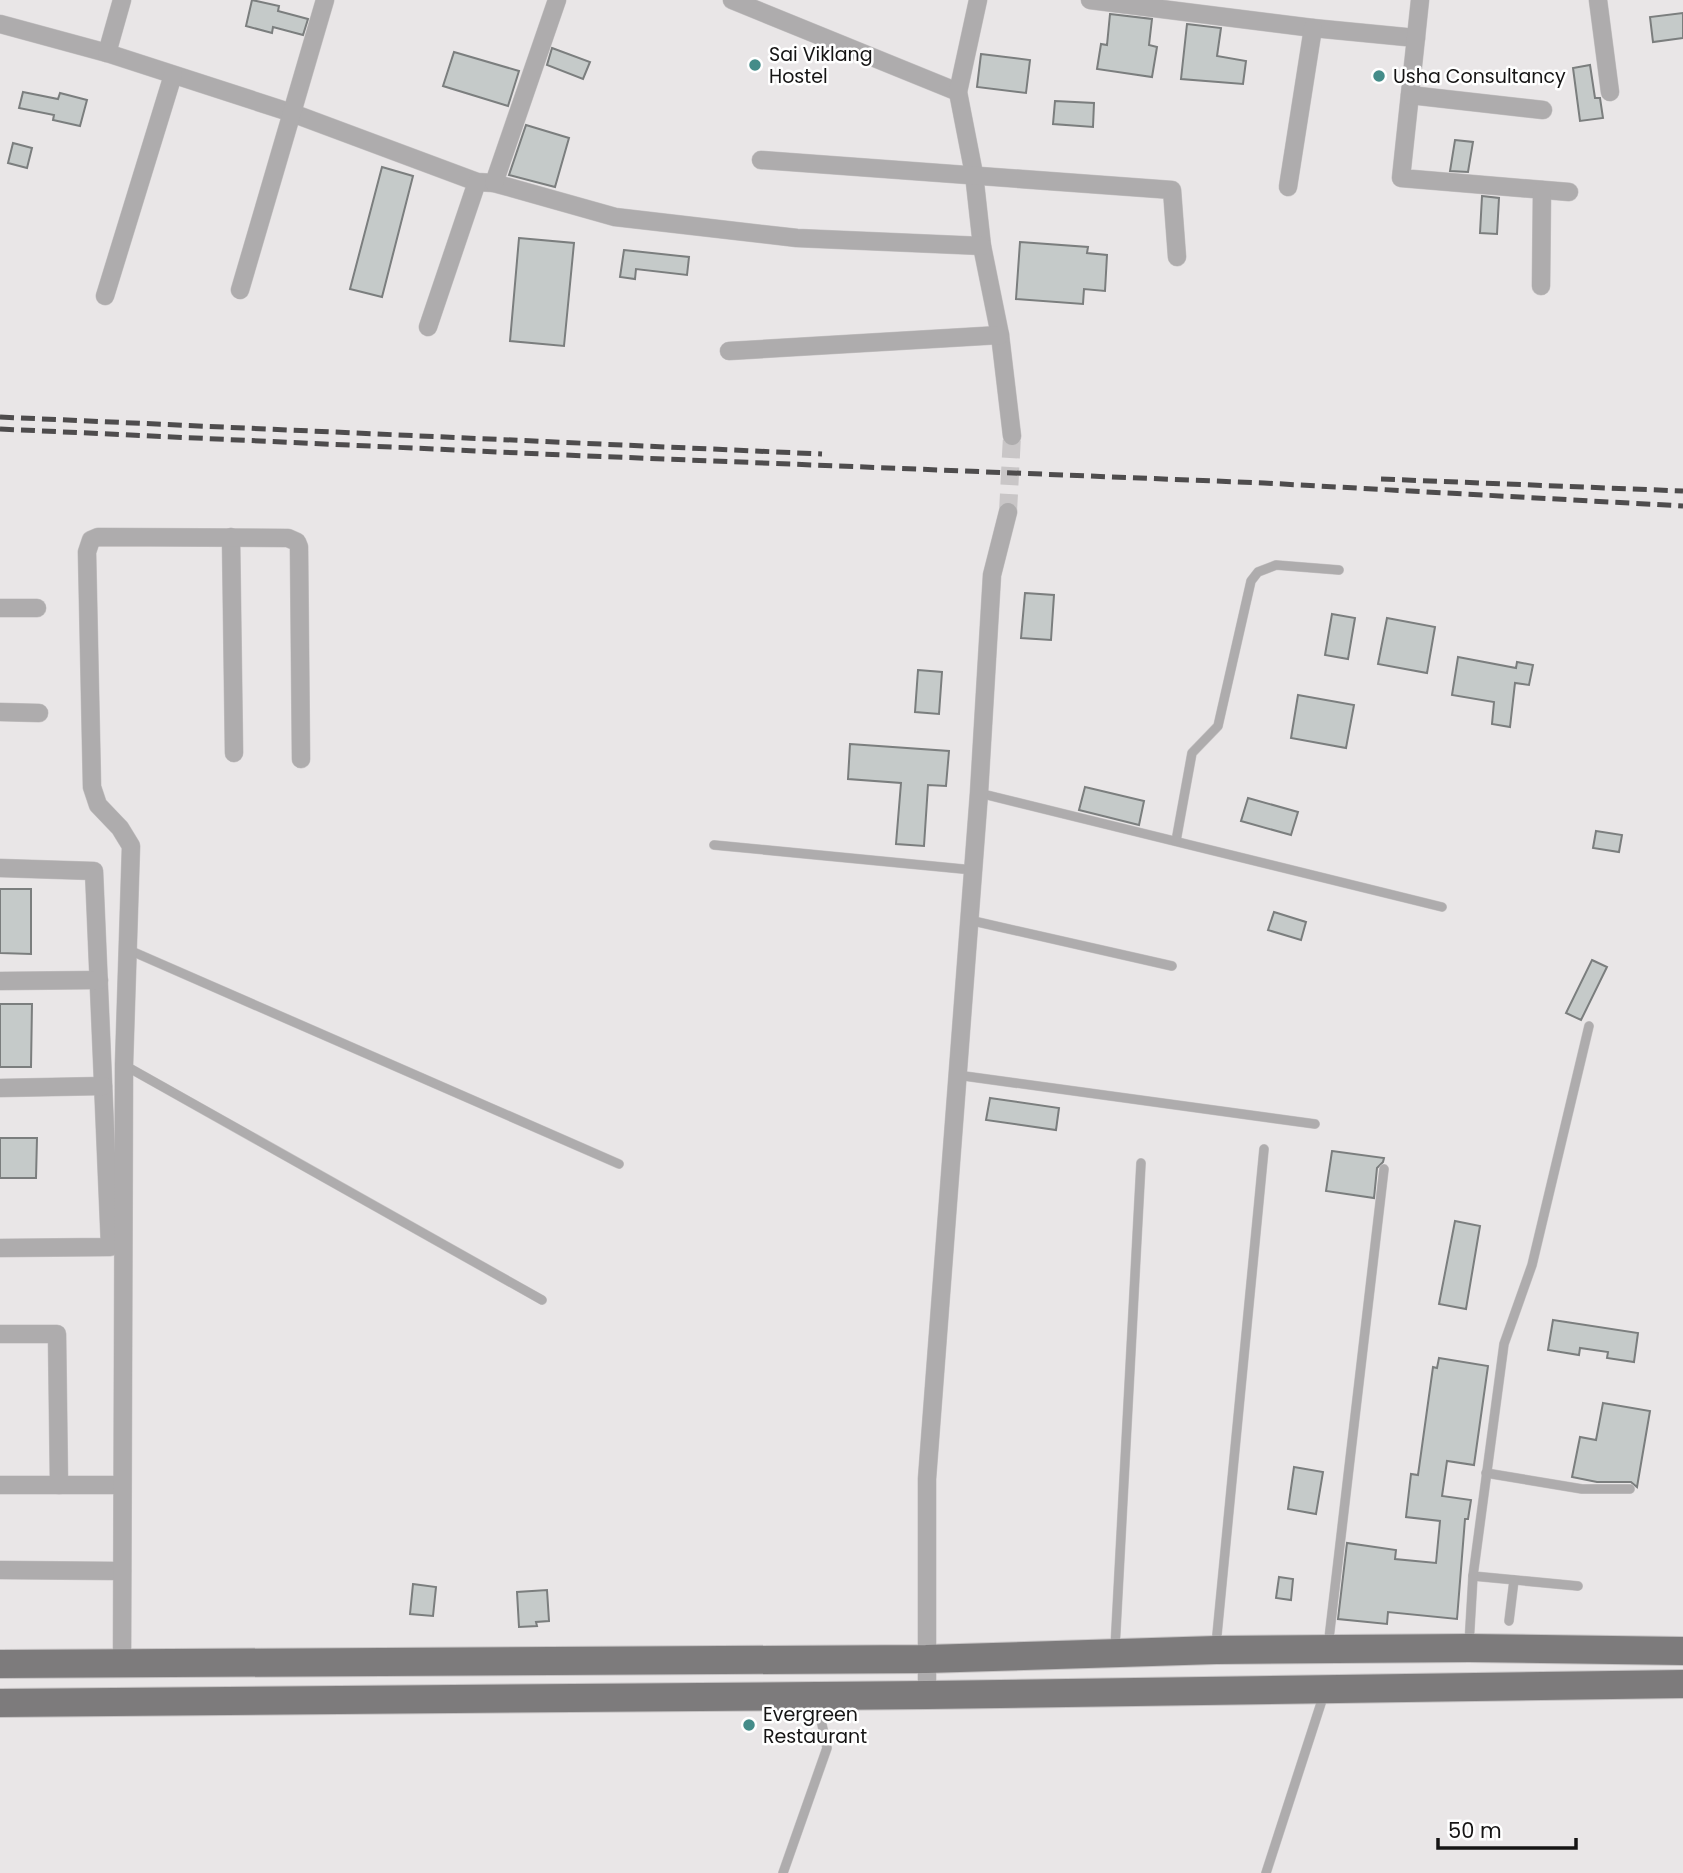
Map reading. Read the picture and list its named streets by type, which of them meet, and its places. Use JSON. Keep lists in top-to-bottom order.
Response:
{
  "places": ["Sai Viklang Hostel", "Usha Consultancy", "Evergreen Restaurant"],
  "scale_bar": "50 m"
}
